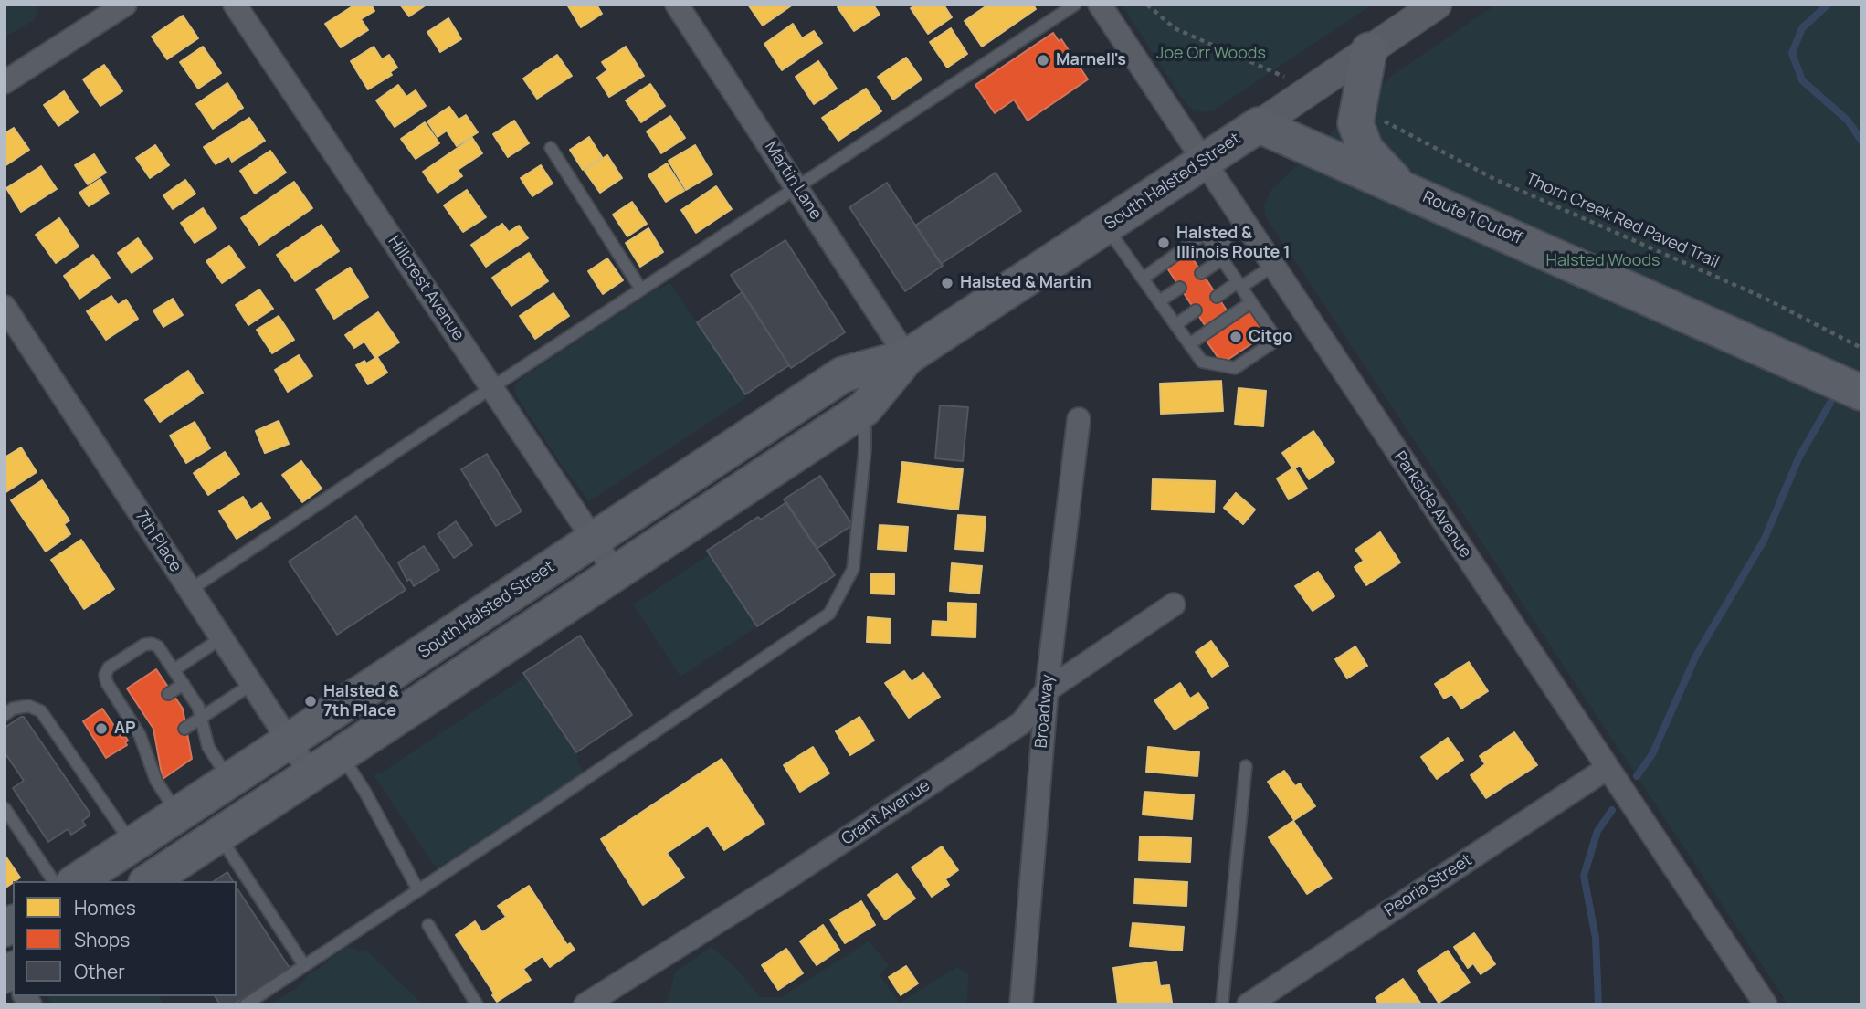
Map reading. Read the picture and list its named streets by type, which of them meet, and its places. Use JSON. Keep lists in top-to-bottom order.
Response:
{
  "streets": {
    "main road": ["South Halsted Street", "Route 1 Cutoff"],
    "street": [
      "Martin Lane",
      "Hillcrest Avenue",
      "Parkside Avenue",
      "7th Place",
      "Broadway",
      "Grant Avenue",
      "Peoria Street"
    ],
    "path": ["Thorn Creek Red Paved Trail"]
  },
  "crossings": [
    ["Martin Lane", "South Halsted Street"],
    ["South Halsted Street", "Route 1 Cutoff"],
    ["South Halsted Street", "Hillcrest Avenue"],
    ["South Halsted Street", "Parkside Avenue"],
    ["South Halsted Street", "7th Place"],
    ["Parkside Avenue", "Peoria Street"],
    ["Broadway", "Grant Avenue"]
  ],
  "parks": ["Joe Orr Woods", "Halsted Woods"],
  "places": [
    "Marnell's",
    "Halsted & Illinois Route 1",
    "Halsted & Martin",
    "Citgo",
    "Halsted & 7th Place",
    "AP"
  ],
  "legend": ["Homes", "Shops", "Other"]
}
